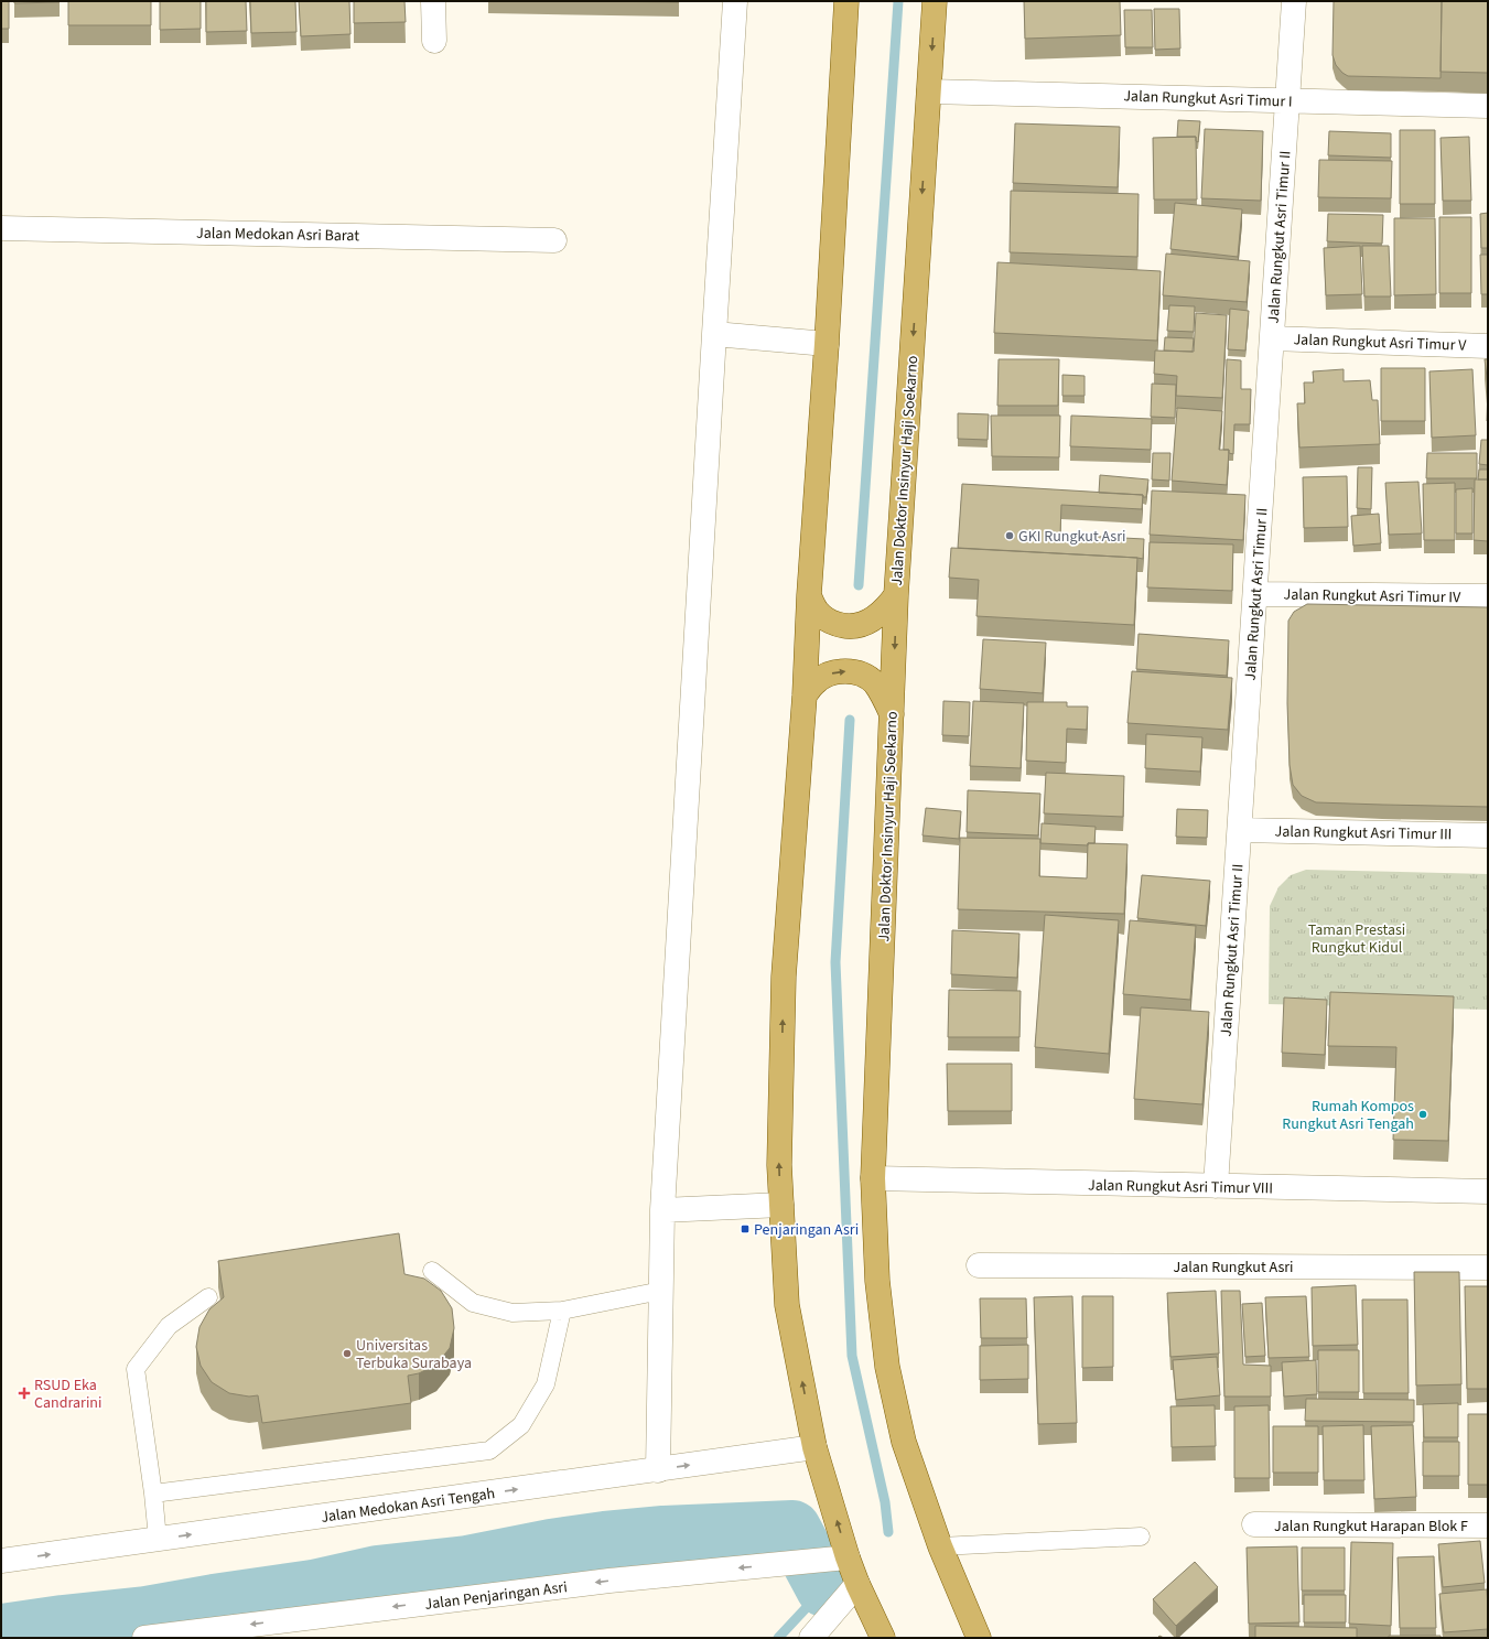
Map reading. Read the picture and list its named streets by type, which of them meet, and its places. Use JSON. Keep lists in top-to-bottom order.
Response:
{
  "streets": {
    "main road": ["Jalan Doktor Insinyur Haji Soekarno"],
    "street": [
      "Jalan Rungkut Asri Timur I",
      "Jalan Medokan Asri Barat",
      "Jalan Rungkut Asri Timur II",
      "Jalan Rungkut Asri Timur V",
      "Jalan Rungkut Asri Timur IV",
      "Jalan Rungkut Asri Timur III",
      "Jalan Rungkut Asri Timur VIII",
      "Jalan Rungkut Asri",
      "Jalan Medokan Asri Tengah",
      "Jalan Rungkut Harapan Blok F",
      "Jalan Penjaringan Asri"
    ]
  },
  "crossings": [
    ["Jalan Rungkut Asri Timur I", "Jalan Rungkut Asri Timur II"],
    ["Jalan Rungkut Asri Timur I", "Jalan Doktor Insinyur Haji Soekarno"],
    ["Jalan Rungkut Asri Timur II", "Jalan Rungkut Asri Timur V"],
    ["Jalan Rungkut Asri Timur II", "Jalan Rungkut Asri Timur IV"],
    ["Jalan Rungkut Asri Timur II", "Jalan Rungkut Asri Timur III"],
    ["Jalan Rungkut Asri Timur II", "Jalan Rungkut Asri Timur VIII"],
    ["Jalan Doktor Insinyur Haji Soekarno", "Jalan Rungkut Asri Timur VIII"]
  ],
  "one_way": ["Jalan Medokan Asri Tengah", "Jalan Penjaringan Asri"],
  "parks": ["Taman Prestasi Rungkut Kidul"],
  "places": {
    "other": ["GKI Rungkut Asri", "Rumah Kompos Rungkut Asri Tengah", "Universitas Terbuka Surabaya"],
    "transit": ["Penjaringan Asri"],
    "health": ["RSUD Eka Candrarini"]
  }
}
